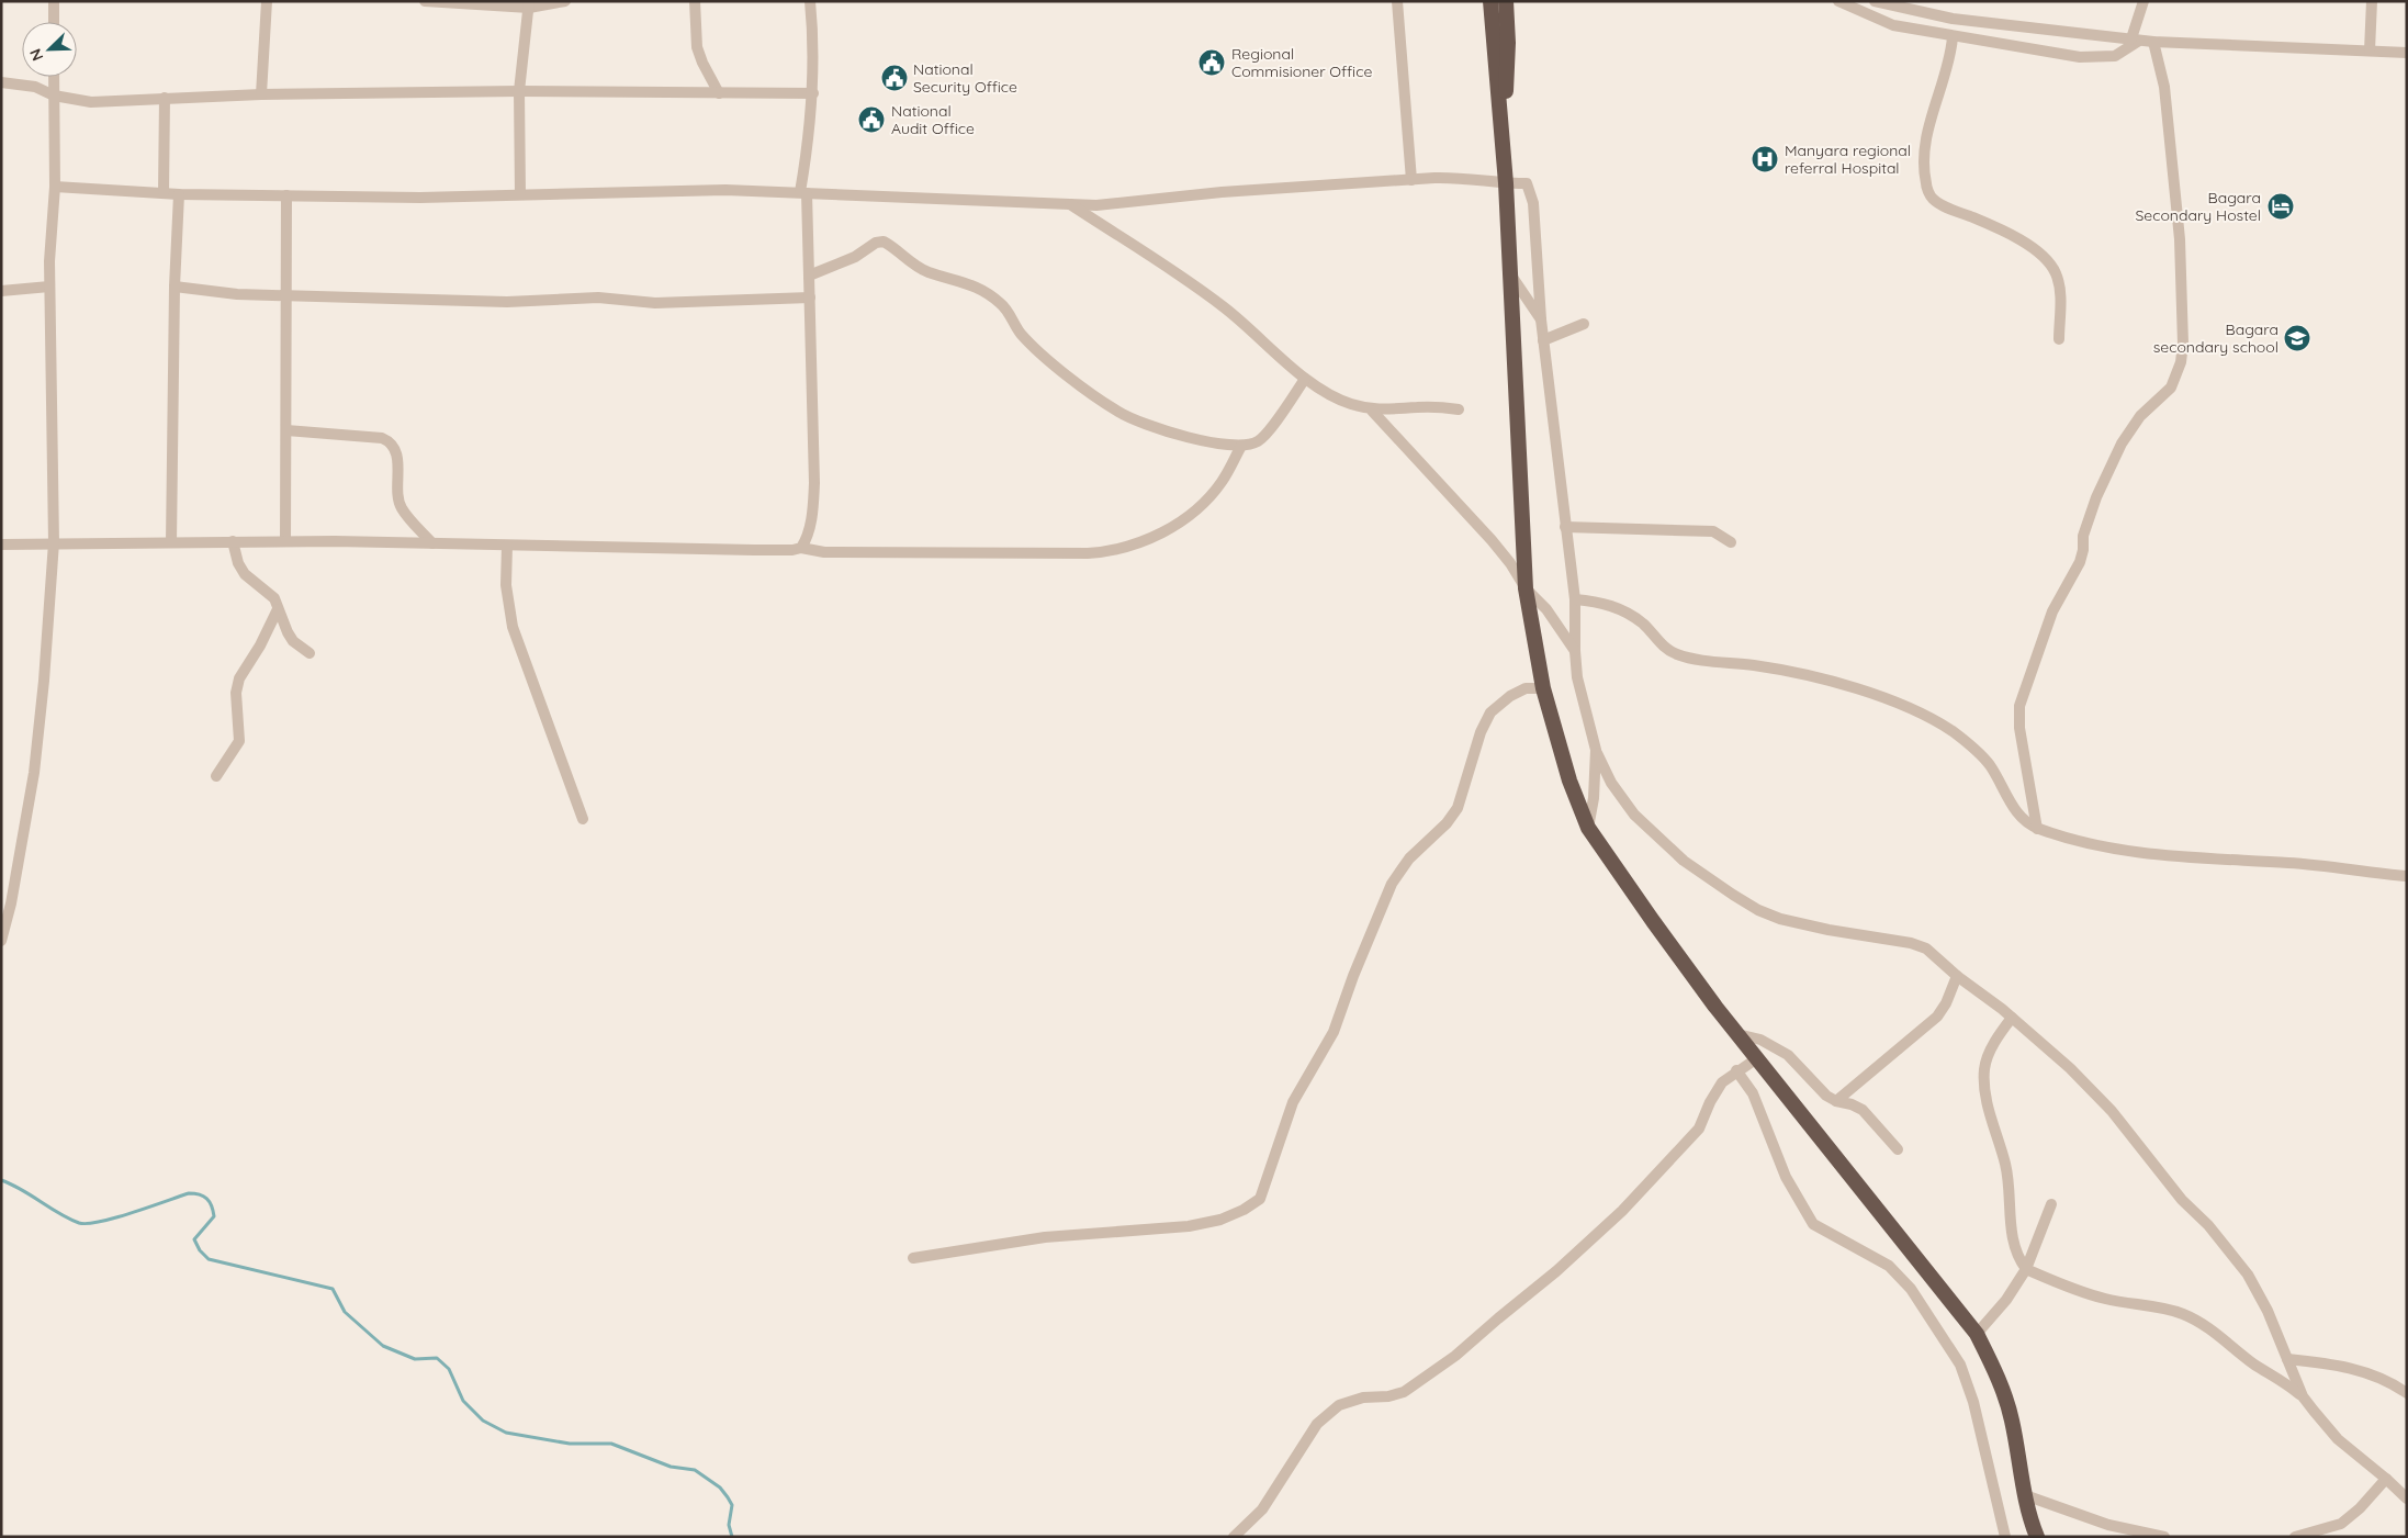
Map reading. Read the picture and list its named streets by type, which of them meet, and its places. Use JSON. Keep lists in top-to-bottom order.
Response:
{
  "places": {
    "public building": ["Regional Commisioner Office", "National Security Office", "National Audit Office"],
    "hospital": ["Manyara regional referral Hospital"],
    "hotel": ["Bagara Secondary Hostel"],
    "school or university": ["Bagara secondary school"]
  },
  "north": "bottom left"
}
